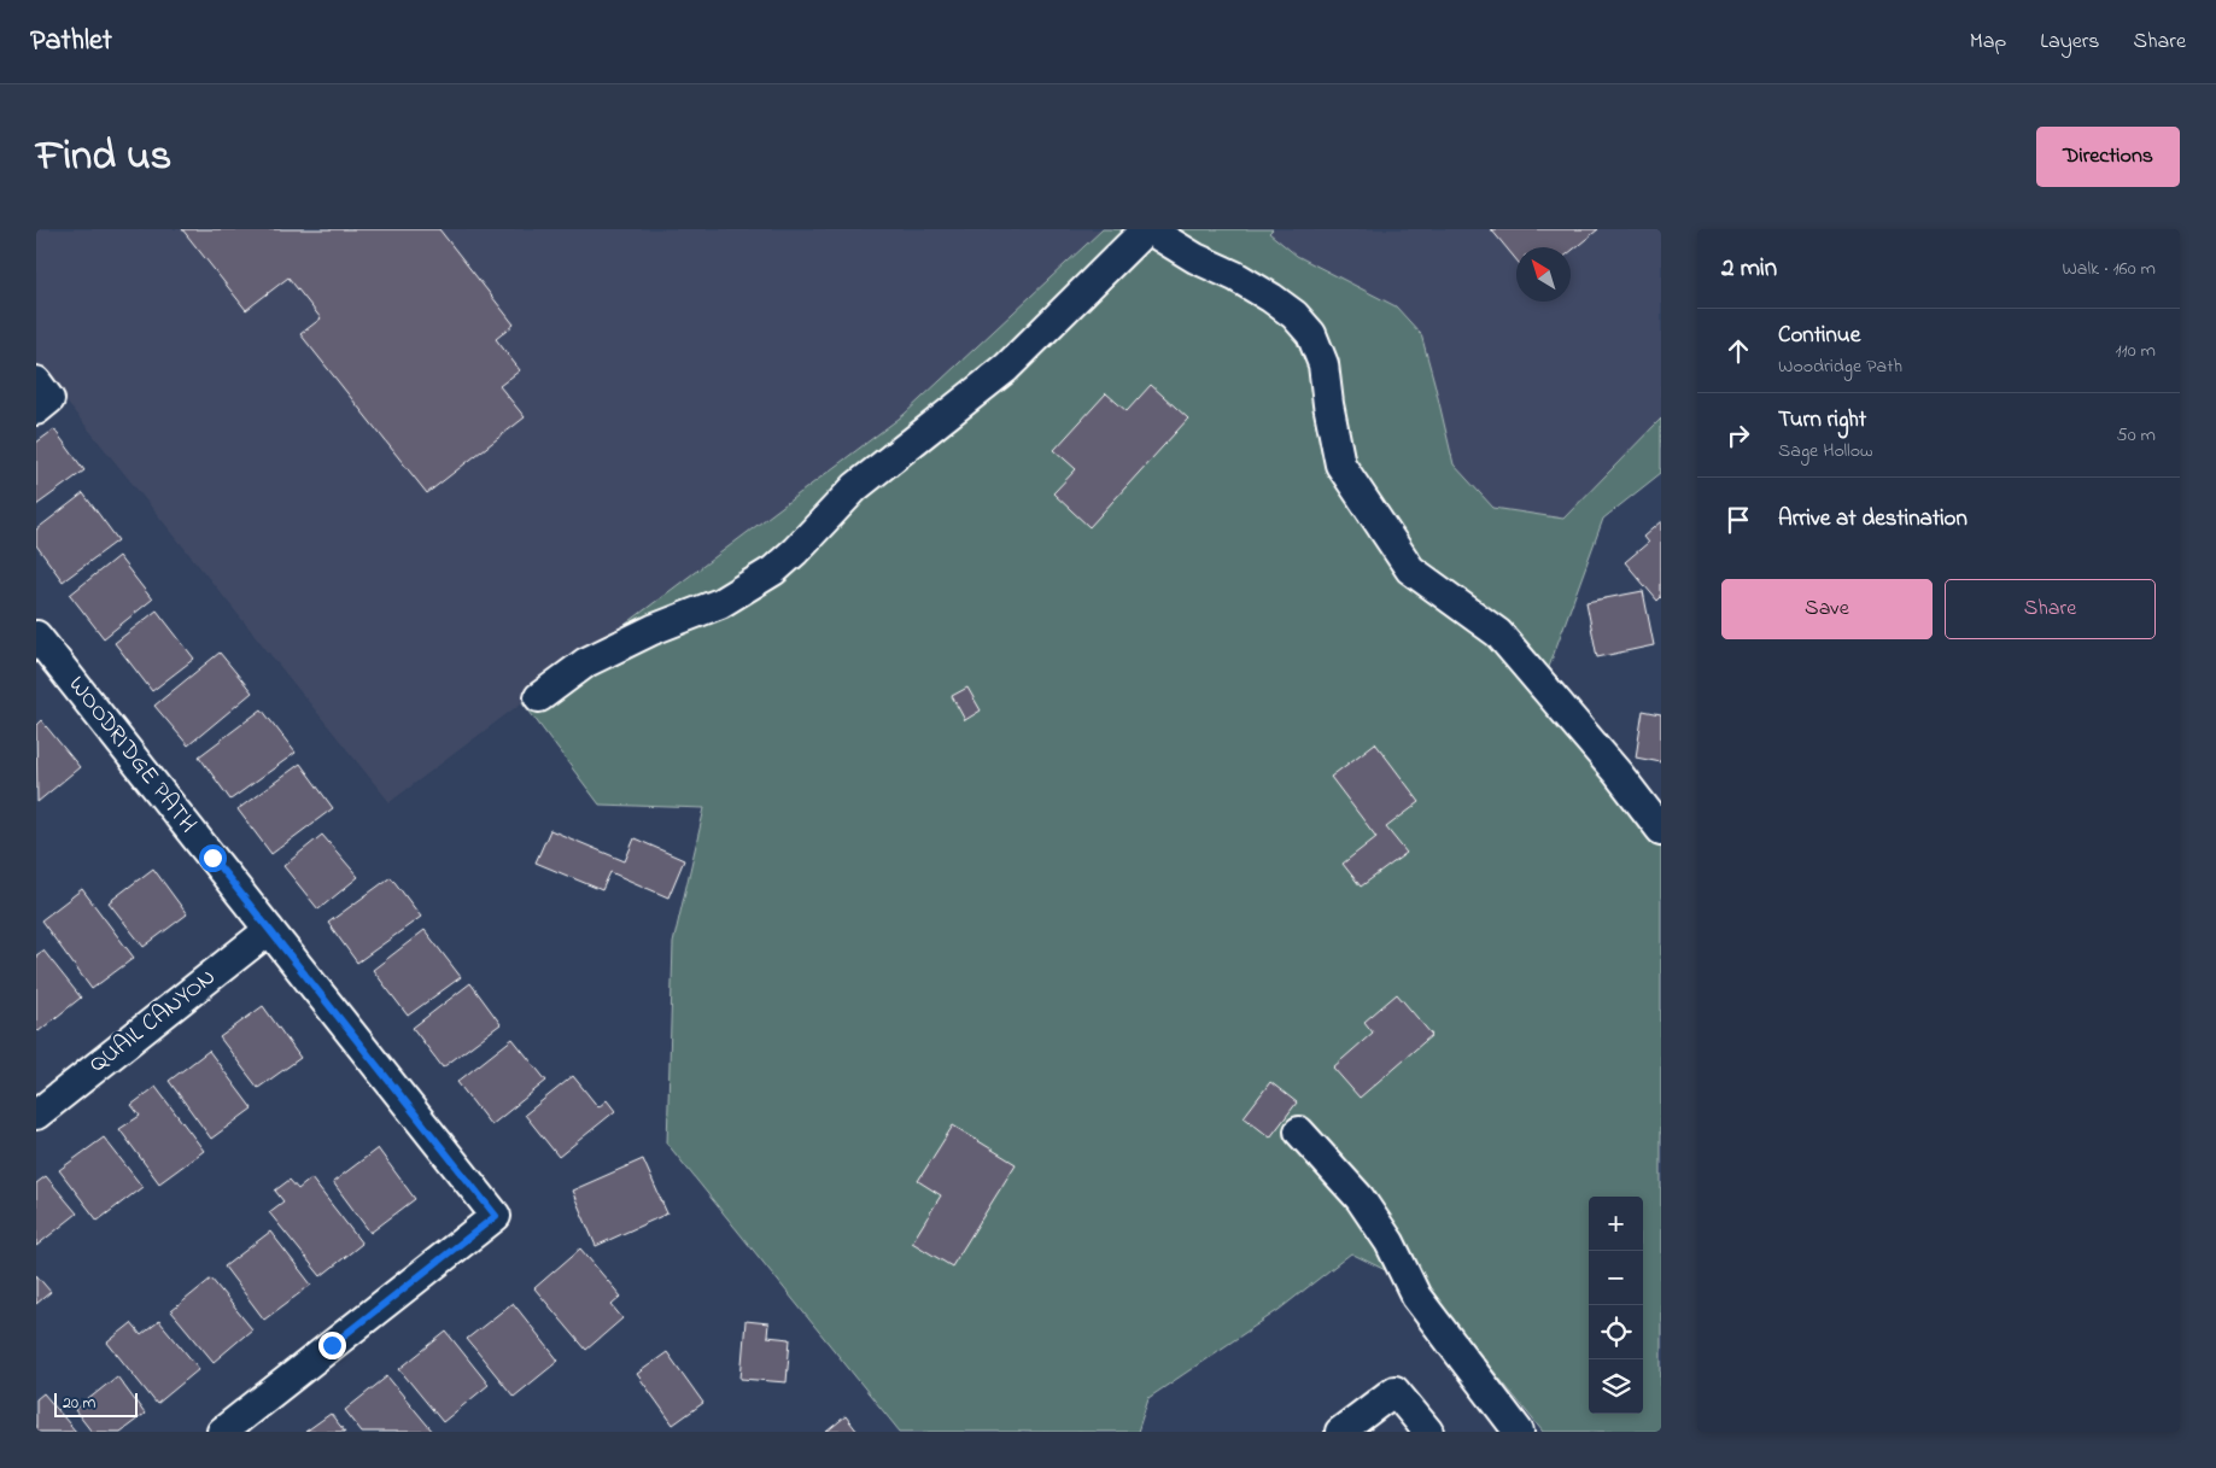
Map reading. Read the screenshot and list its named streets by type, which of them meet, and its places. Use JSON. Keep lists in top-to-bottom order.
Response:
{
  "streets": {
    "street": ["WOODRIDGE PATH", "QUAIL CANYON"]
  },
  "crossings": [
    ["WOODRIDGE PATH", "QUAIL CANYON"]
  ],
  "scale_bar": "20 m",
  "north": "top left",
  "page": {
    "header": "Pathlet",
    "nav": ["Map", "Layers", "Share"],
    "title": "Find us",
    "buttons": [
      "Directions",
      ["Save", "Share"]
    ],
    "heading": ["2 min", "Walk · 160 m"],
    "list": [
      ["Continue", "Woodridge Path", "110 m"],
      ["Turn right", "Sage Hollow", "50 m"],
      "Arrive at destination"
    ],
    "map_buttons": ["+", "−"],
    "scale": "20 m"
  }
}
